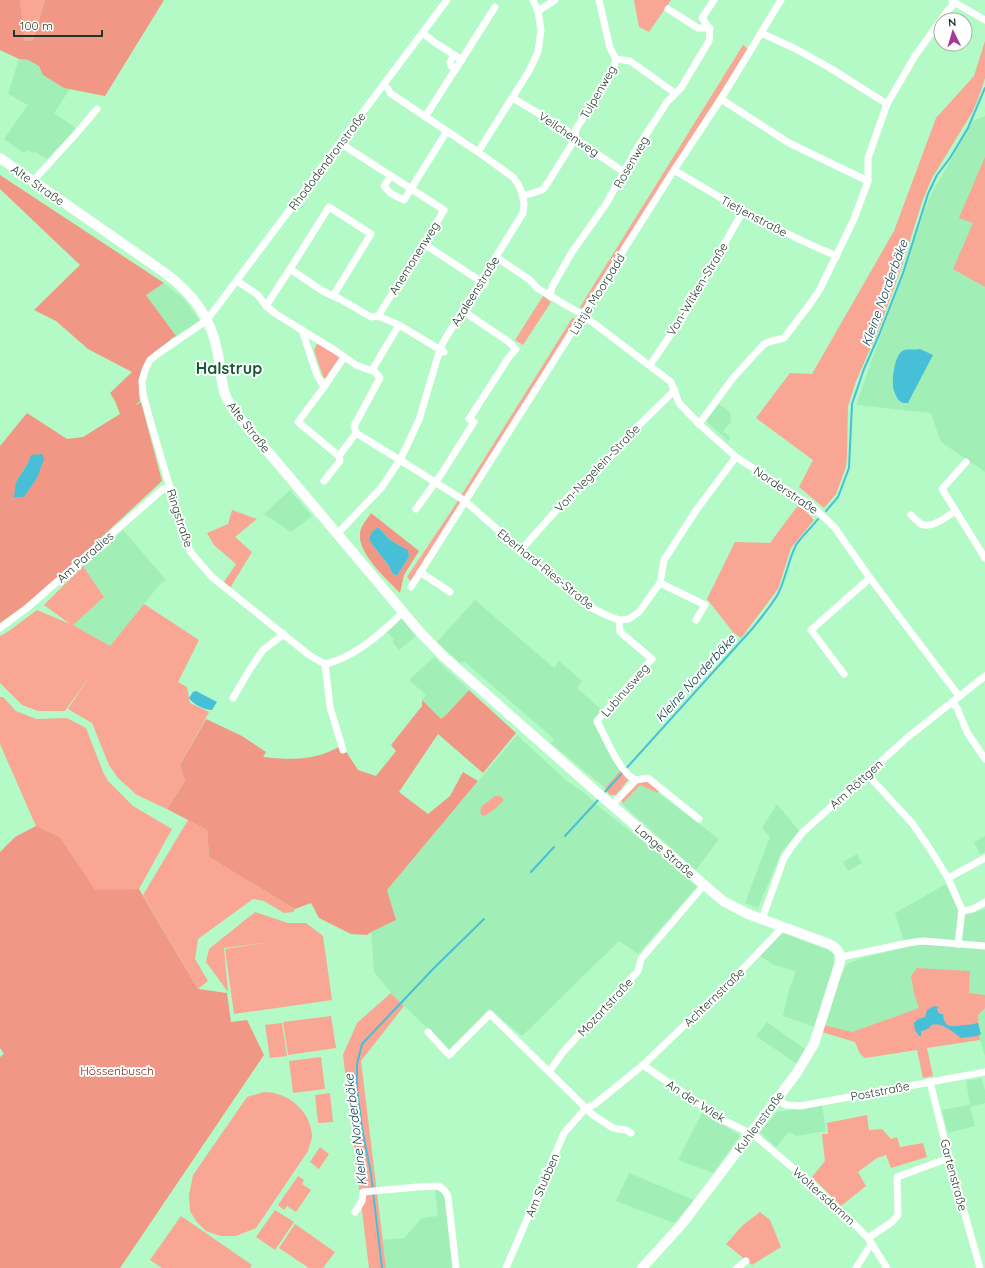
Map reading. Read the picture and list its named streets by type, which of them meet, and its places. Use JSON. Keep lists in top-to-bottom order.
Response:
{
  "streets": {
    "street": [
      "Tulpenweg",
      "Veilchenweg",
      "Rhododendronstraße",
      "Rosenweg",
      "Alte Straße",
      "Tietjenstraße",
      "Anemonenweg",
      "Von-Witken-Straße",
      "Azaleenstraße",
      "Lüttje Moorpadd",
      "Von-Negelein-Straße",
      "Norderstraße",
      "Ringstraße",
      "Am Paradies",
      "Eberhard-Ries-Straße",
      "Lubinusweg",
      "Am Röttgen",
      "Lange Straße",
      "Achternstraße",
      "Mozartstraße",
      "Poststraße",
      "An der Wiek",
      "Kuhlenstraße",
      "Gartenstraße",
      "Am Stubben",
      "Woltersdamm"
    ]
  },
  "crossings": [
    ["Tulpenweg", "Veilchenweg"],
    ["Tulpenweg", "Azaleenstraße"],
    ["Veilchenweg", "Rosenweg"],
    ["Rhododendronstraße", "Alte Straße"],
    ["Rhododendronstraße", "Ringstraße"],
    ["Rosenweg", "Norderstraße"],
    ["Alte Straße", "Azaleenstraße"],
    ["Alte Straße", "Ringstraße"],
    ["Alte Straße", "Lange Straße"],
    ["Tietjenstraße", "Von-Witken-Straße"],
    ["Tietjenstraße", "Lüttje Moorpadd"],
    ["Von-Witken-Straße", "Norderstraße"],
    ["Azaleenstraße", "Norderstraße"],
    ["Azaleenstraße", "Eberhard-Ries-Straße"],
    ["Lüttje Moorpadd", "Norderstraße"],
    ["Lüttje Moorpadd", "Eberhard-Ries-Straße"],
    ["Von-Negelein-Straße", "Norderstraße"],
    ["Von-Negelein-Straße", "Eberhard-Ries-Straße"],
    ["Norderstraße", "Am Röttgen"],
    ["Ringstraße", "Am Paradies"],
    ["Eberhard-Ries-Straße", "Lubinusweg"],
    ["Am Röttgen", "Lange Straße"],
    ["Lange Straße", "Achternstraße"],
    ["Lange Straße", "Mozartstraße"],
    ["Lange Straße", "Kuhlenstraße"],
    ["Achternstraße", "An der Wiek"],
    ["Achternstraße", "Am Stubben"],
    ["Poststraße", "Kuhlenstraße"],
    ["Poststraße", "Gartenstraße"],
    ["An der Wiek", "Kuhlenstraße"],
    ["An der Wiek", "Am Stubben"],
    ["An der Wiek", "Woltersdamm"],
    ["Kuhlenstraße", "Woltersdamm"]
  ],
  "districts": ["Halstrup"],
  "water": ["Kleine Norderbäke"],
  "parks": ["Hössenbusch"],
  "scale_bar": "100 m",
  "north": "top"
}
